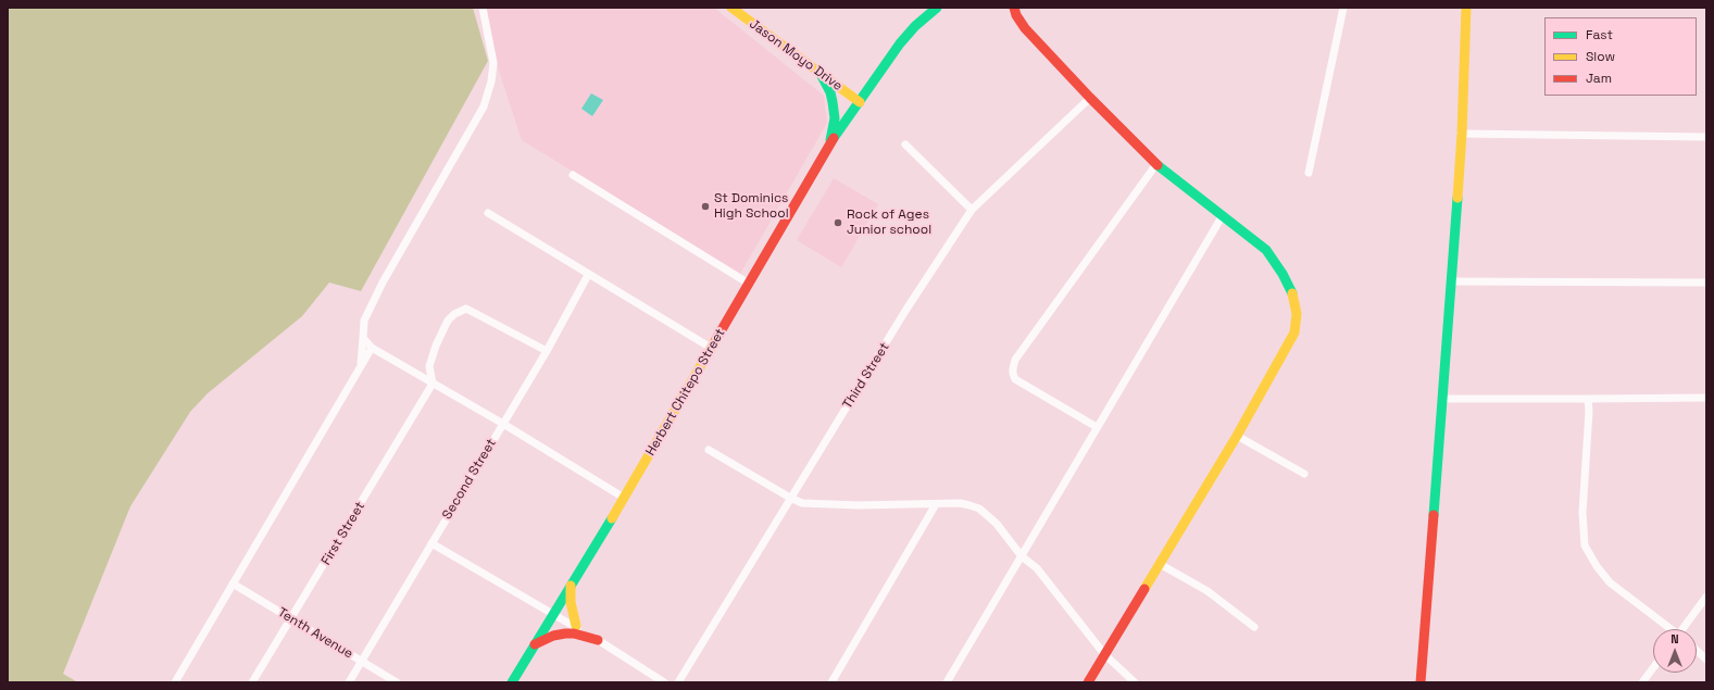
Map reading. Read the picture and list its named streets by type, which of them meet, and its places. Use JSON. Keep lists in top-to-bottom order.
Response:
{
  "streets": {
    "street": [
      "Jason Moyo Drive",
      "Third Street",
      "Herbert Chitepo Street",
      "Second Street",
      "First Street",
      "Tenth Avenue"
    ]
  },
  "crossings": [
    ["Jason Moyo Drive", "Herbert Chitepo Street"],
    ["Second Street", "Tenth Avenue"],
    ["First Street", "Tenth Avenue"]
  ],
  "places": ["St Dominics High School", "Rock of Ages Junior school"],
  "legend": ["Fast", "Slow", "Jam"],
  "north": "top"
}
